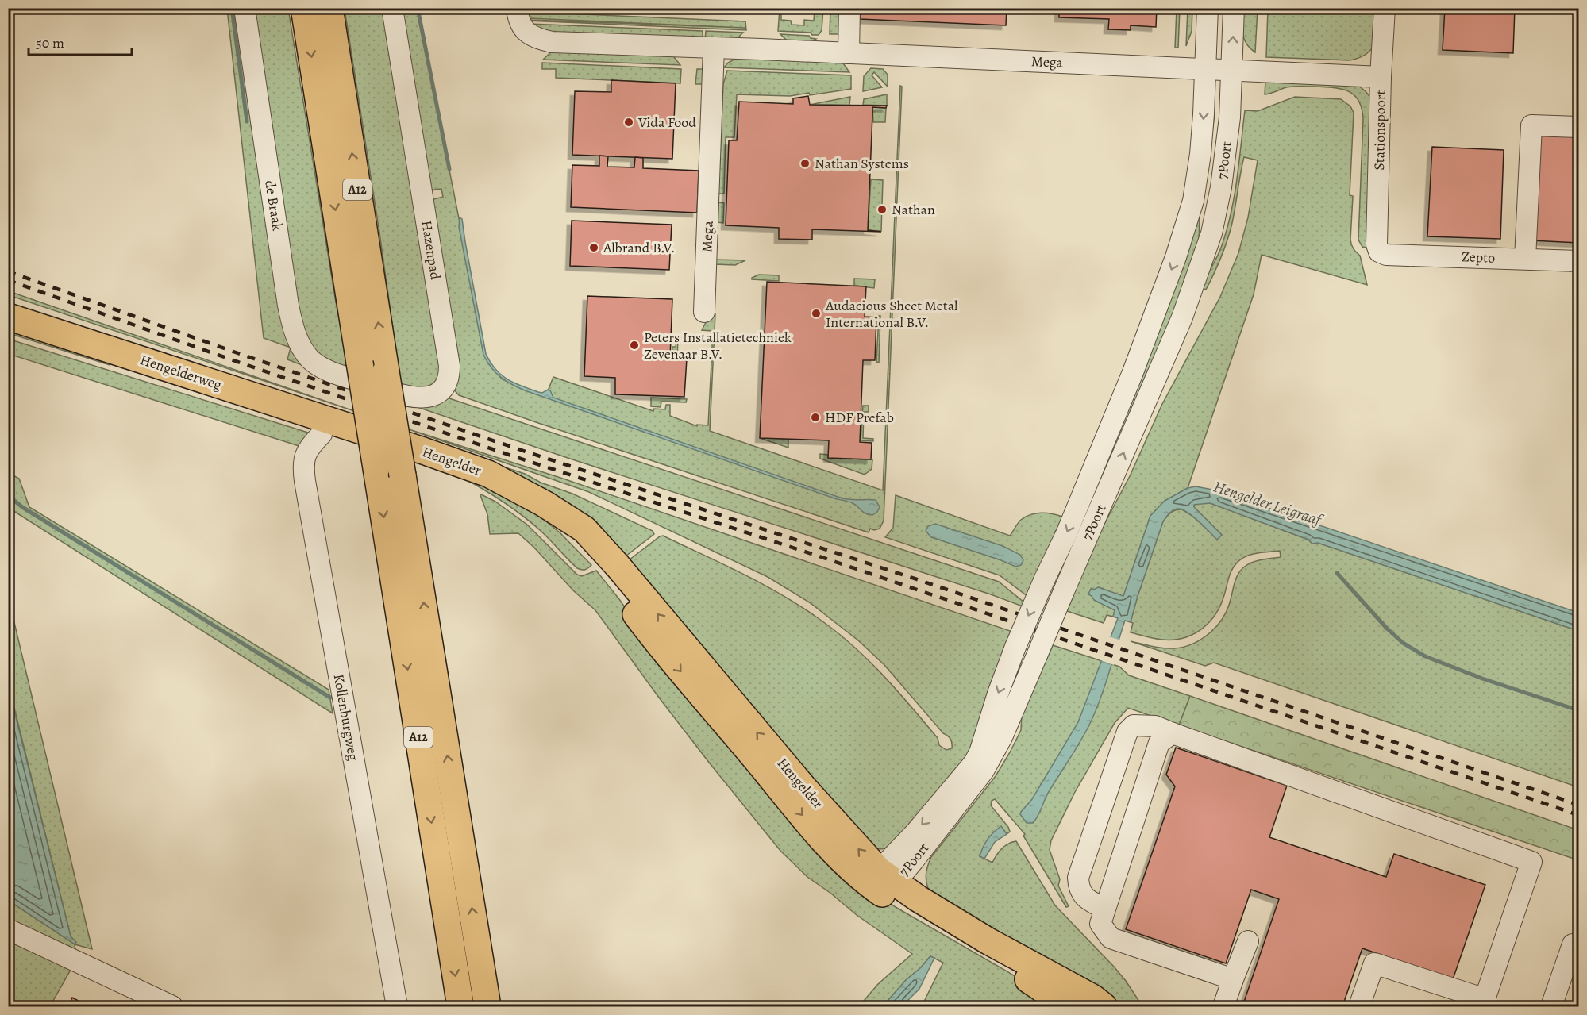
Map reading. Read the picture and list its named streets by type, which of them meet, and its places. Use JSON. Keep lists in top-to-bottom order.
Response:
{
  "streets": {
    "main road": ["A12", "Hengelderweg", "Hengelder"],
    "street": [
      "Mega",
      "Stationspoort",
      "7Poort",
      "de Braak",
      "Hazenpad",
      "Zepto",
      "Kollenburgweg"
    ]
  },
  "crossings": [
    ["Mega", "Stationspoort"],
    ["Mega", "7Poort"],
    ["Stationspoort", "Zepto"],
    ["7Poort", "Hengelder"],
    ["A12", "de Braak"],
    ["A12", "Hazenpad"],
    ["de Braak", "Hazenpad"],
    ["Hengelderweg", "Hengelder"]
  ],
  "water": ["Hengelder Leigraaf"],
  "places": [
    "Vida Food",
    "Nathan Systems",
    "Nathan",
    "Albrand B.V.",
    "Audacious Sheet Metal International B.V.",
    "Peters Installatietechniek Zevenaar B.V.",
    "HDF Prefab"
  ],
  "scale_bar": "50 m"
}
